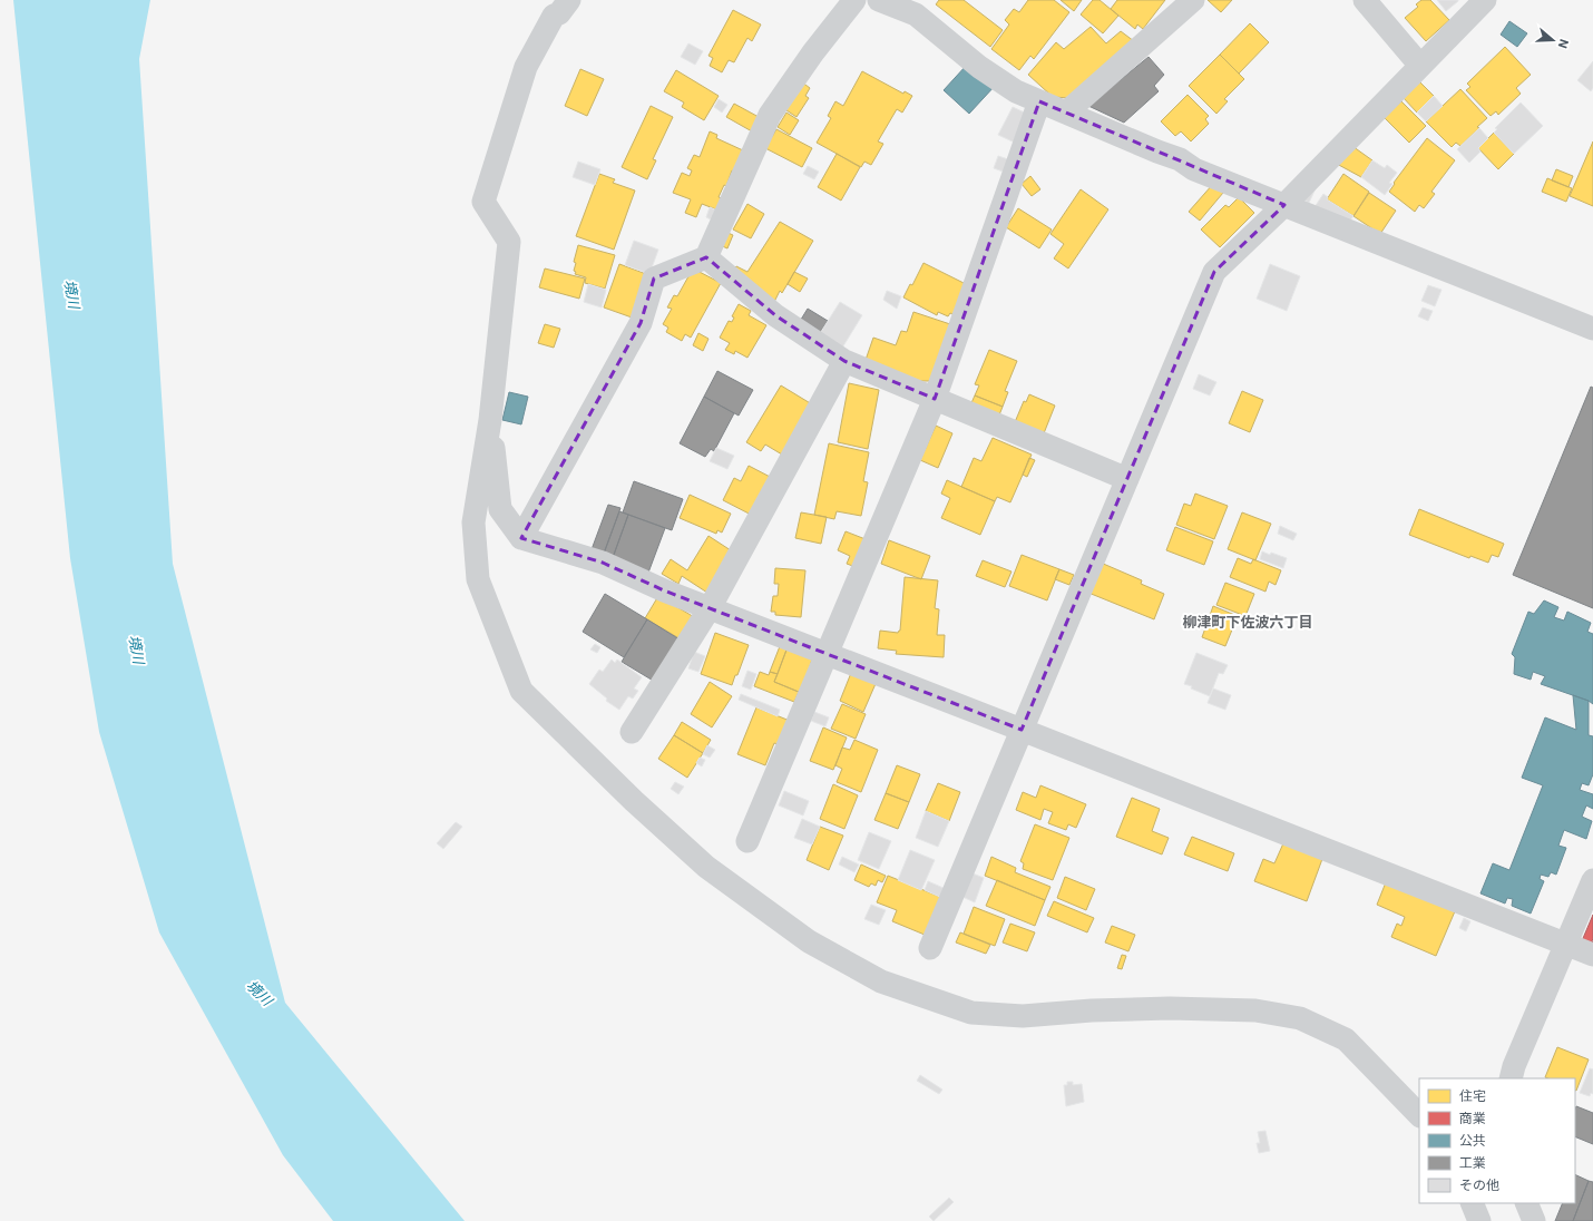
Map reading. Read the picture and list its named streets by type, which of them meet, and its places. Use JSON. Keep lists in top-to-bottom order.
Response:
{
  "districts": ["柳津町下佐波六丁目"],
  "water": ["境川"],
  "legend": [
    "住宅",
    "商業",
    "公共",
    "工業",
    "その他"
  ],
  "north": "right"
}
